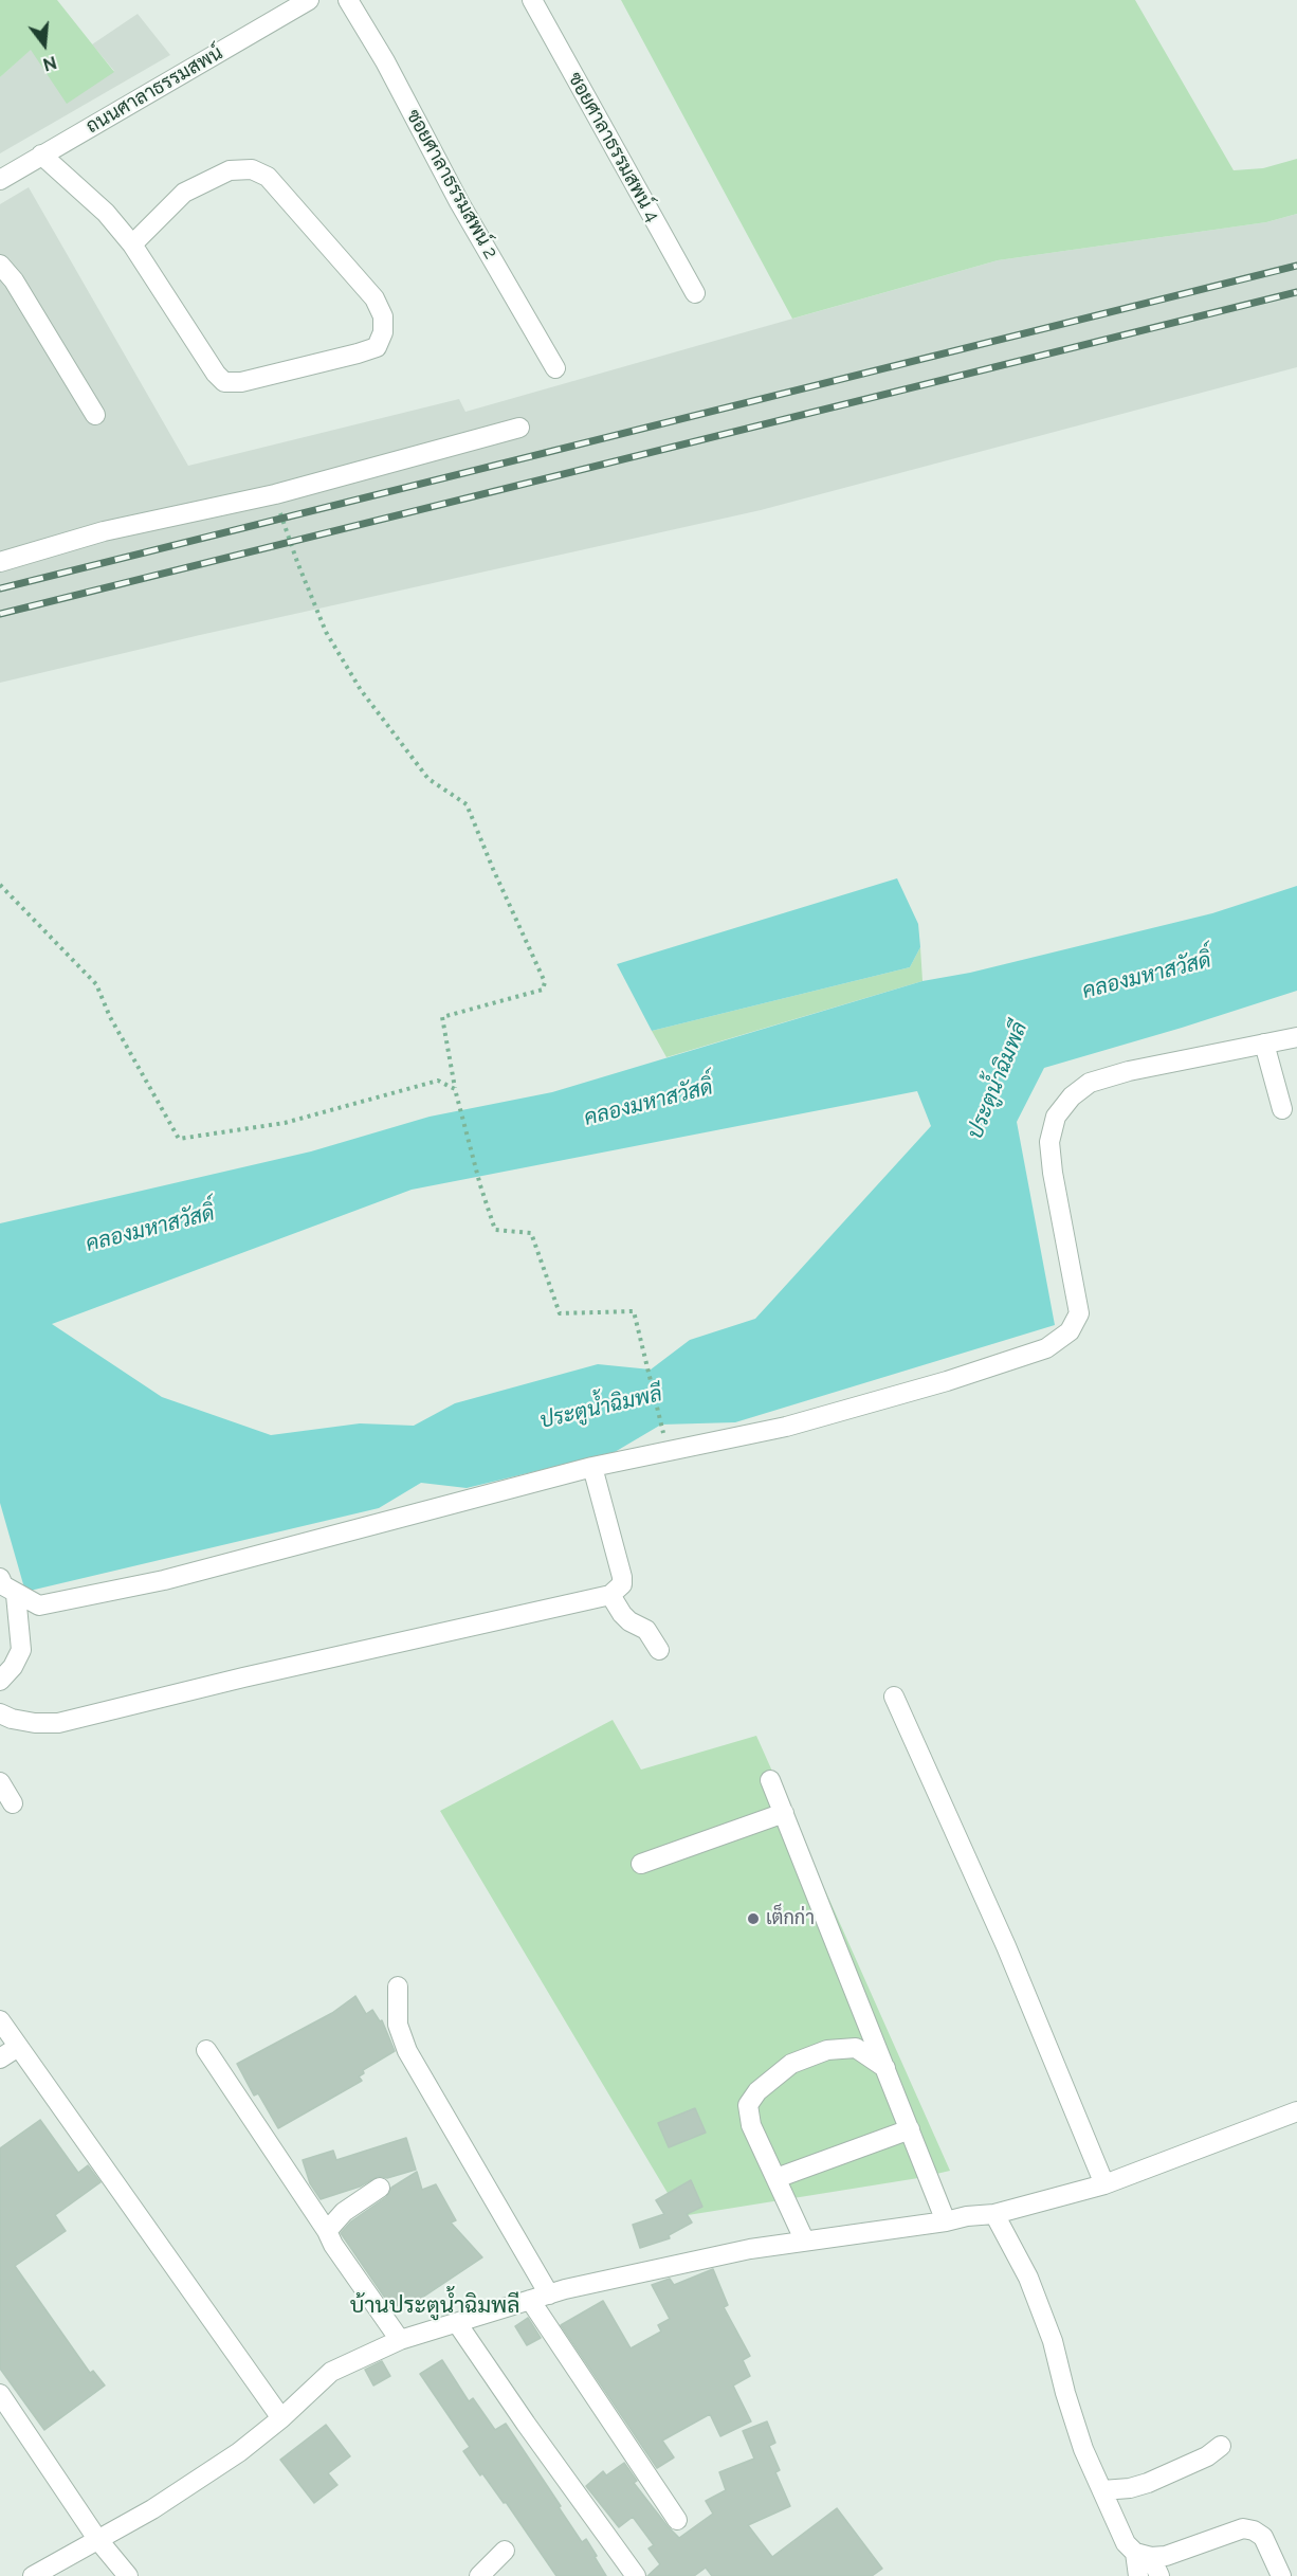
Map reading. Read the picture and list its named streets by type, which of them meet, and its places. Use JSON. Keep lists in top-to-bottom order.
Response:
{
  "streets": {
    "street": ["ถนนศาลาธรรมสพน์", "ซอยศาลาธรรมสพน์ 4", "ซอยศาลาธรรมสพน์ 2"]
  },
  "districts": ["บ้านประตูน้ำฉิมพลี"],
  "water": ["คลองมหาสวัสดิ์", "ประตูน้ำฉิมพลี"],
  "places": ["เต็กก่า"],
  "north": "bottom"
}
